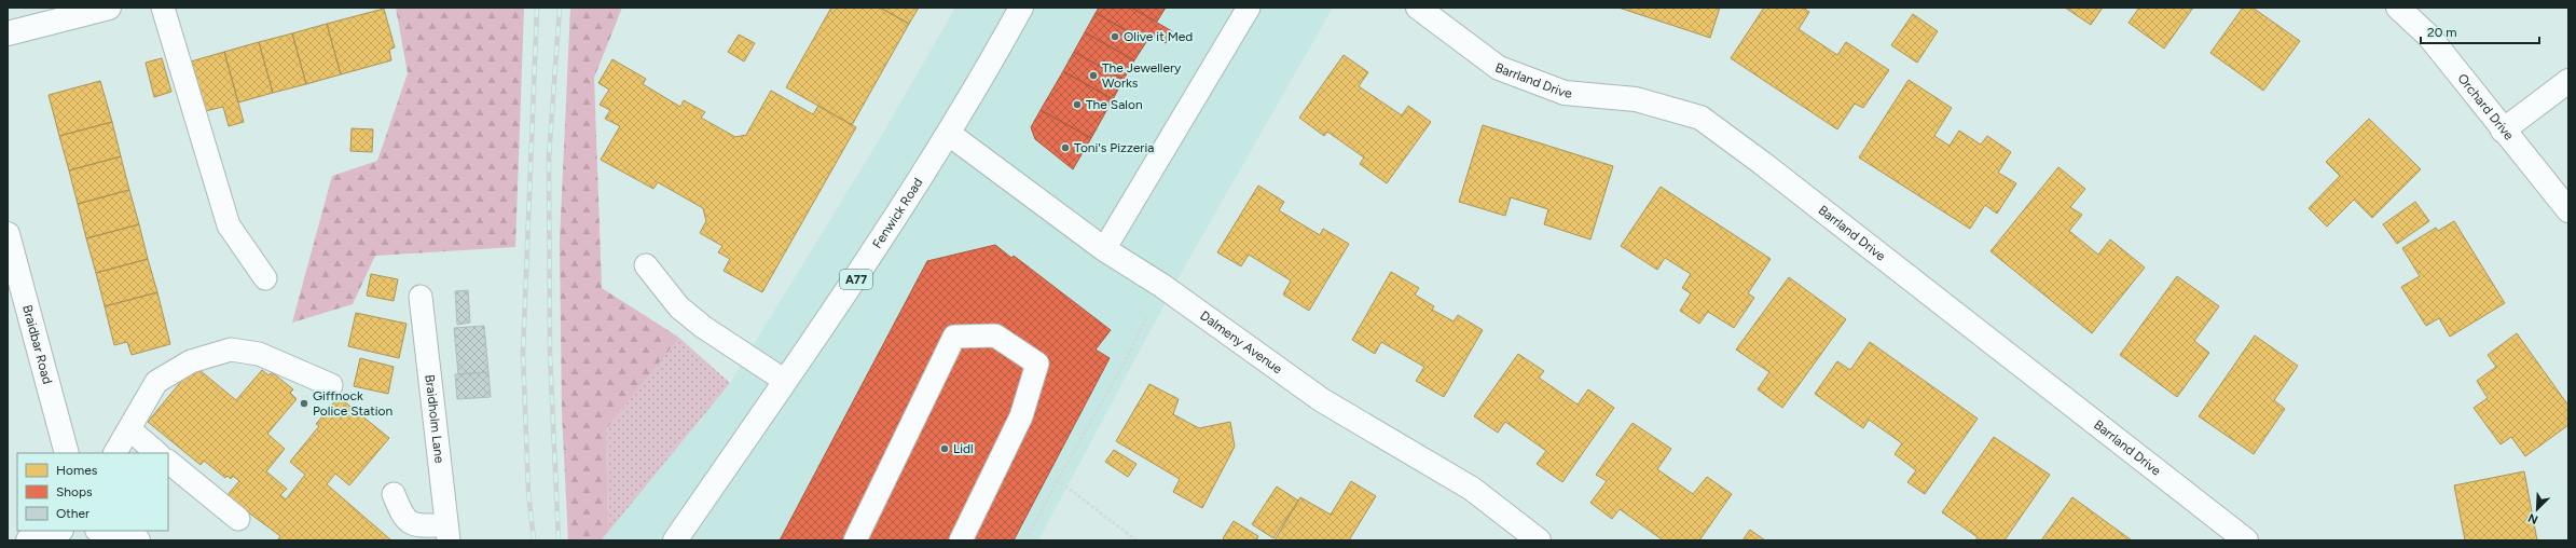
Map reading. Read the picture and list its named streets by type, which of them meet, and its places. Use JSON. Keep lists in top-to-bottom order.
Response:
{
  "streets": {
    "street": [
      "Barrland Drive",
      "Orchard Drive",
      "Fenwick Road",
      "A77",
      "Dalmeny Avenue",
      "Braidbar Road"
    ],
    "lane": ["Braidholm Lane"]
  },
  "crossings": [
    ["Fenwick Road", "Dalmeny Avenue"]
  ],
  "places": [
    "Olive it Med",
    "The Jewellery Works",
    "The Salon",
    "Toni's Pizzeria",
    "Giffnock Police Station",
    "Lidl"
  ],
  "legend": ["Homes", "Shops", "Other"],
  "scale_bar": "20 m",
  "north": "bottom left"
}
